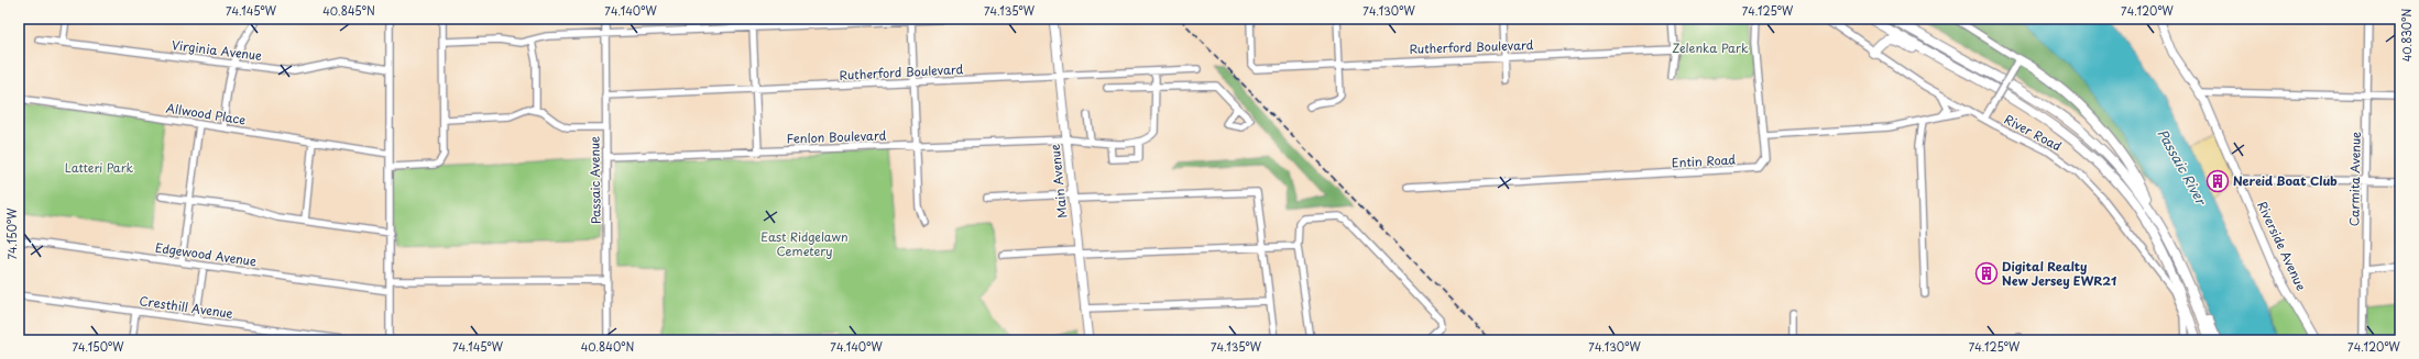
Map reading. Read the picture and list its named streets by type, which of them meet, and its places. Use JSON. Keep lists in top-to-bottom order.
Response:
{
  "streets": {
    "main road": ["Main Avenue", "Riverside Avenue"],
    "street": [
      "Rutherford Boulevard",
      "Virginia Avenue",
      "Allwood Place",
      "River Road",
      "Fenlon Boulevard",
      "Entin Road",
      "Carmita Avenue",
      "Passaic Avenue",
      "Edgewood Avenue",
      "Cresthill Avenue"
    ]
  },
  "crossings": [
    ["Rutherford Boulevard", "Passaic Avenue"],
    ["Rutherford Boulevard", "Main Avenue"],
    ["Fenlon Boulevard", "Passaic Avenue"],
    ["Fenlon Boulevard", "Main Avenue"]
  ],
  "water": ["Passaic River"],
  "parks": ["Zelenka Park", "Latteri Park", "East Ridgelawn Cemetery"],
  "places": {
    "building": ["Nereid Boat Club", "Digital Realty New Jersey EWR21"]
  },
  "coordinates": [
    "74.145°W",
    "40.845°N",
    "74.140°W",
    "74.135°W",
    "74.130°W",
    "74.125°W",
    "74.120°W",
    "40.830°N",
    "74.150°W",
    "40.840°N"
  ]
}
